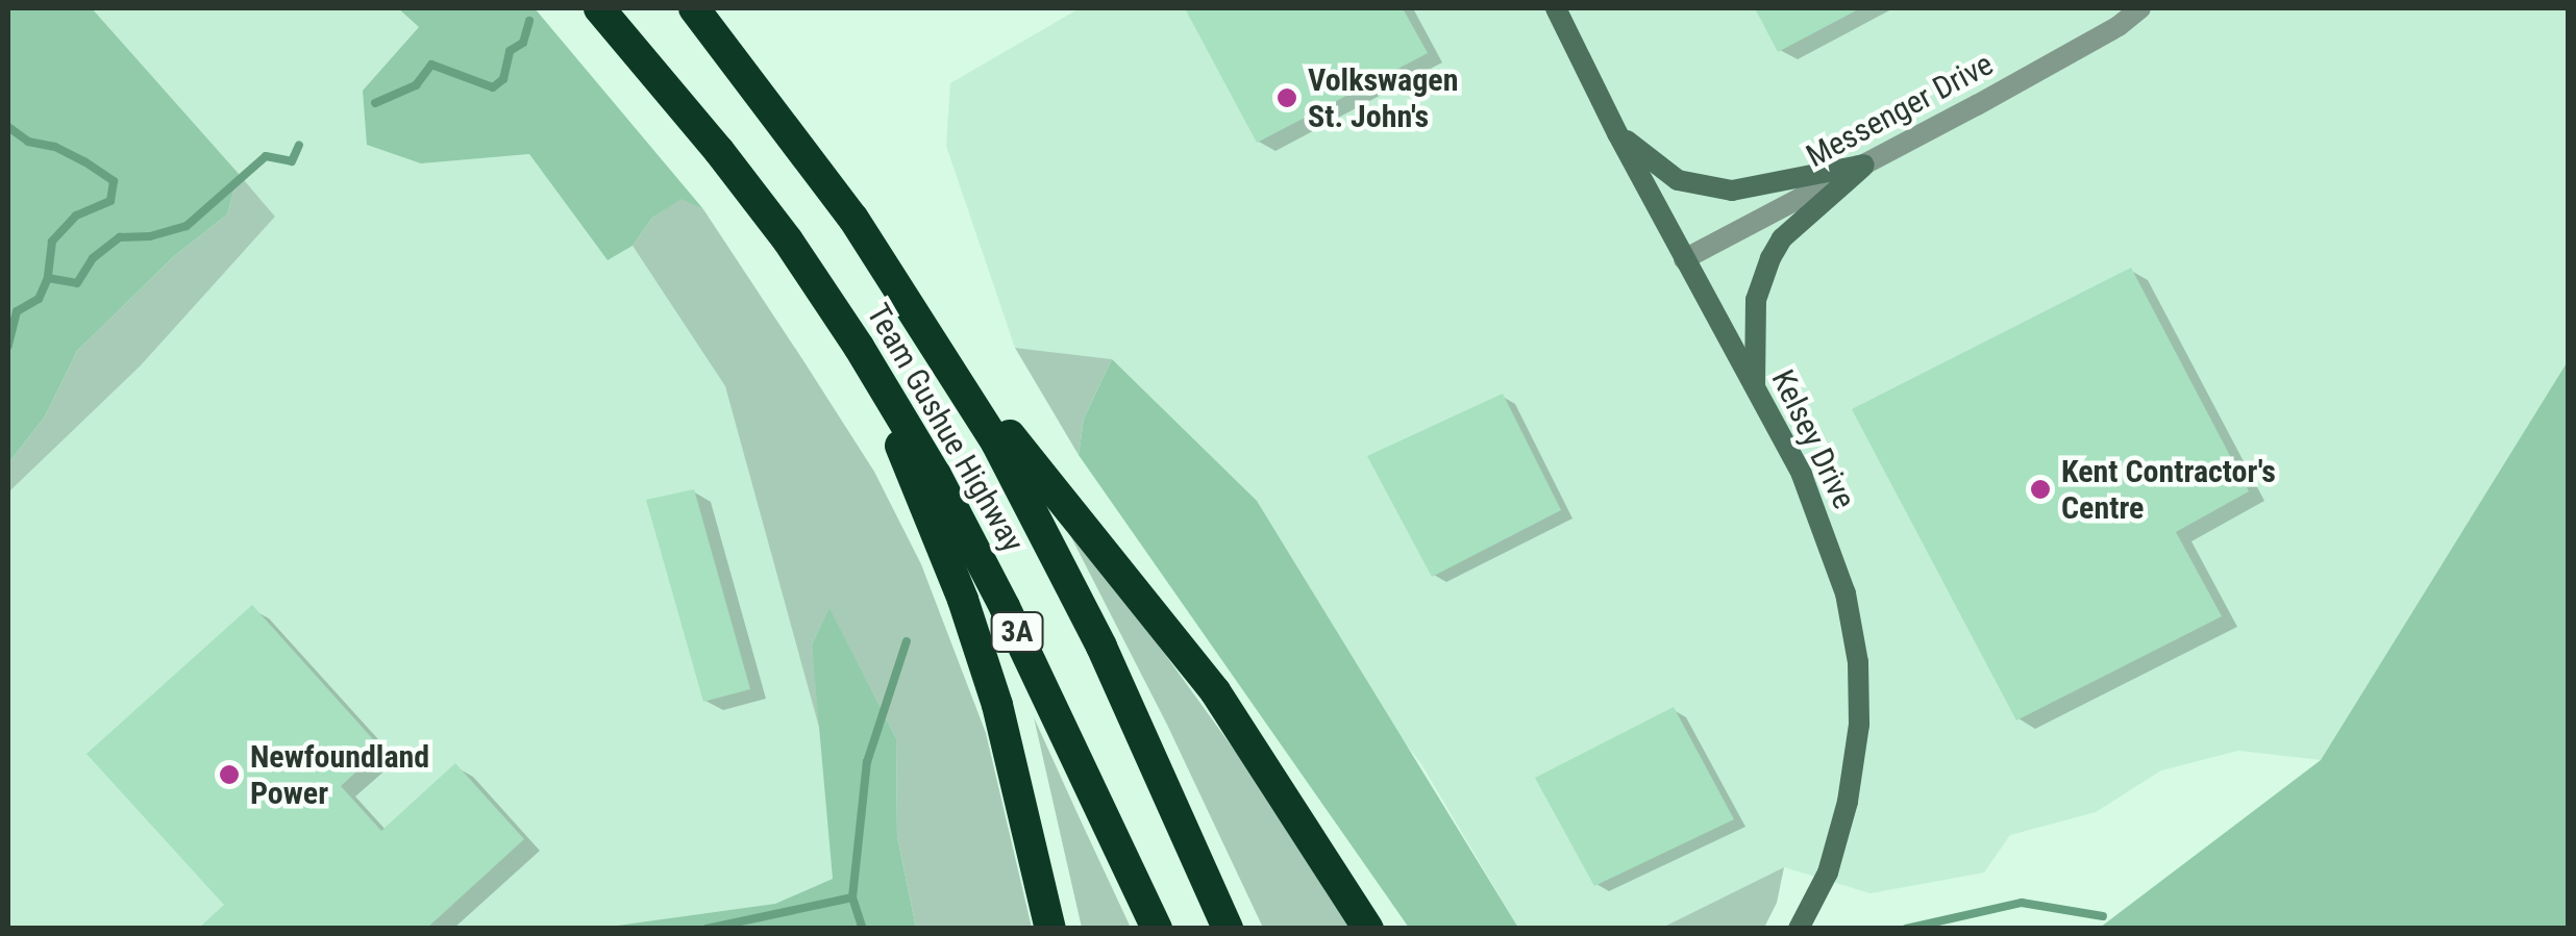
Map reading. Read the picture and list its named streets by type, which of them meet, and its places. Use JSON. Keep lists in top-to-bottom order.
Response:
{
  "streets": {
    "highway": ["Team Gushue Highway", "3A"],
    "main road": ["Kelsey Drive"],
    "street": ["Messenger Drive"]
  },
  "crossings": [
    ["Messenger Drive", "Kelsey Drive"]
  ],
  "places": ["Volkswagen St. John's", "Kent Contractor's Centre", "Newfoundland Power"]
}
